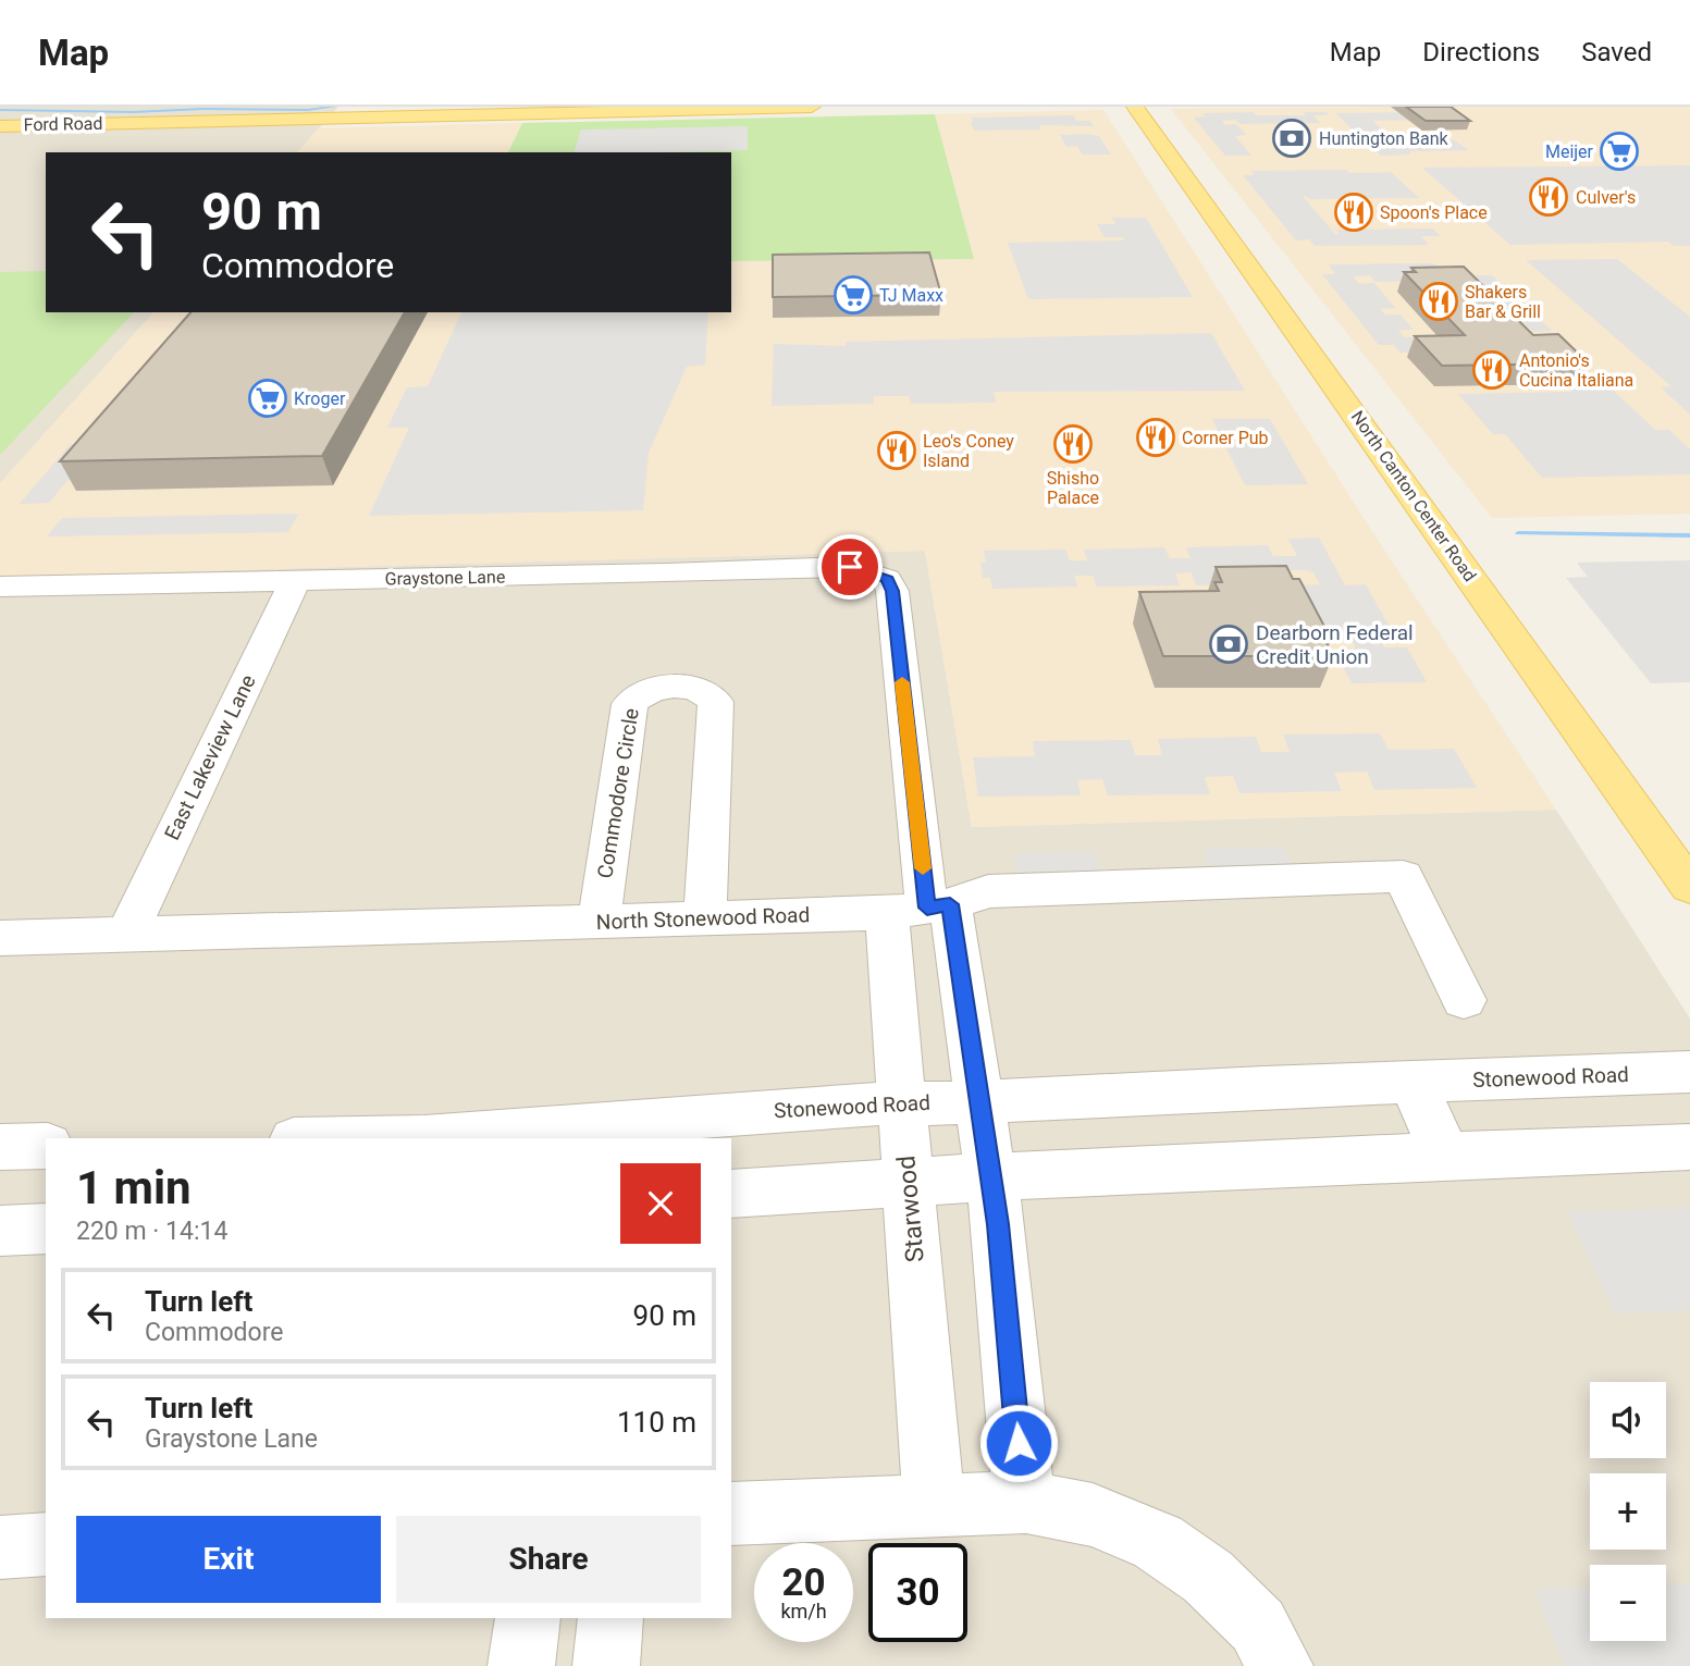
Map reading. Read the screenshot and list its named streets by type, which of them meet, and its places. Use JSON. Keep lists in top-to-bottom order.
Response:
{
  "streets": {
    "main road": ["Ford Road", "North Canton Center Road"],
    "street": [
      "Graystone Lane",
      "East Lakeview Lane",
      "Commodore Circle",
      "North Stonewood Road",
      "Stonewood Road",
      "Starwood"
    ]
  },
  "crossings": [
    ["Graystone Lane", "East Lakeview Lane"],
    ["Graystone Lane", "North Stonewood Road"],
    ["Graystone Lane", "Starwood"],
    ["East Lakeview Lane", "North Stonewood Road"],
    ["Commodore Circle", "North Stonewood Road"],
    ["North Stonewood Road", "Starwood"],
    ["Stonewood Road", "Starwood"]
  ],
  "places": {
    "bank": ["Huntington Bank", "Dearborn Federal Credit Union"],
    "supermarket": ["Meijer", "TJ Maxx", "Kroger"],
    "restaurant": [
      "Culver's",
      "Spoon's Place",
      "Shakers Bar & Grill",
      "Antonio's Cucina Italiana",
      "Corner Pub",
      "Shisho Palace",
      "Leo's Coney Island"
    ]
  },
  "page": {
    "header": "Map",
    "nav": ["Map", "Directions", "Saved"],
    "turn": ["90 m", "Commodore"],
    "heading": ["1 min", "220 m · 14:14"],
    "list": [
      {
        "name": "Turn left",
        "note": "Commodore",
        "value": "90 m"
      },
      {
        "name": "Turn left",
        "note": "Graystone Lane",
        "value": "110 m"
      }
    ],
    "map_buttons": ["+", "−"],
    "buttons": ["Exit", "Share"],
    "speed": "20 km/h",
    "limit": "30"
  }
}
